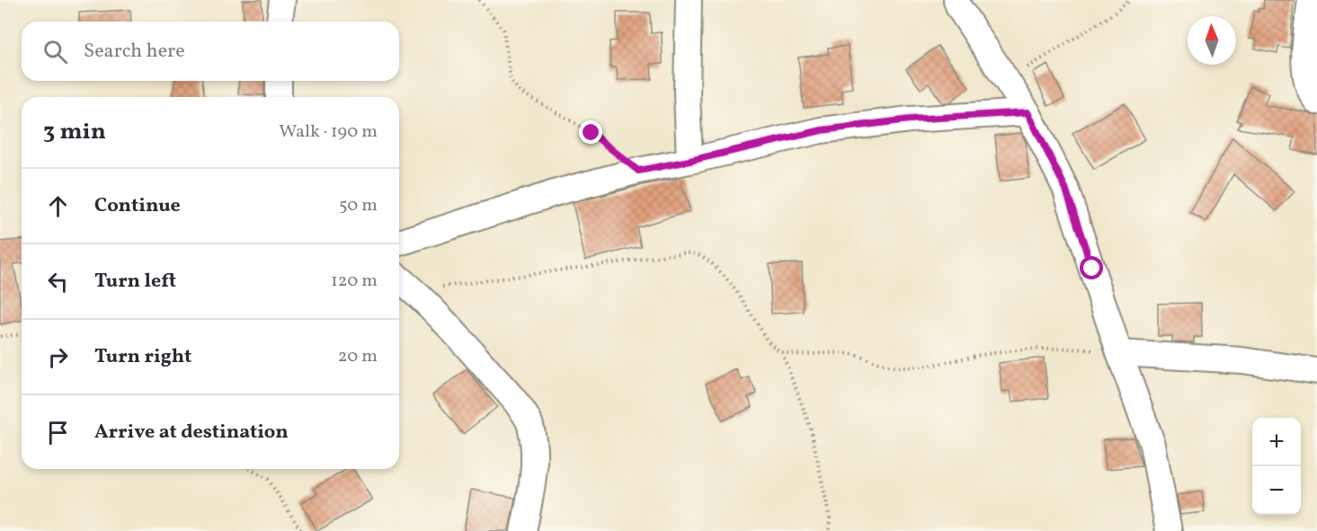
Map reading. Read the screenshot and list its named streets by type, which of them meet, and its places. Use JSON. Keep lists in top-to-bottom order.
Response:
{
  "north": "top",
  "page": {
    "search": "Search here",
    "heading": ["3 min", "Walk · 190 m"],
    "list": [
      ["Continue", "50 m"],
      ["Turn left", "120 m"],
      ["Turn right", "20 m"],
      "Arrive at destination"
    ],
    "map_buttons": ["+", "−"]
  }
}
